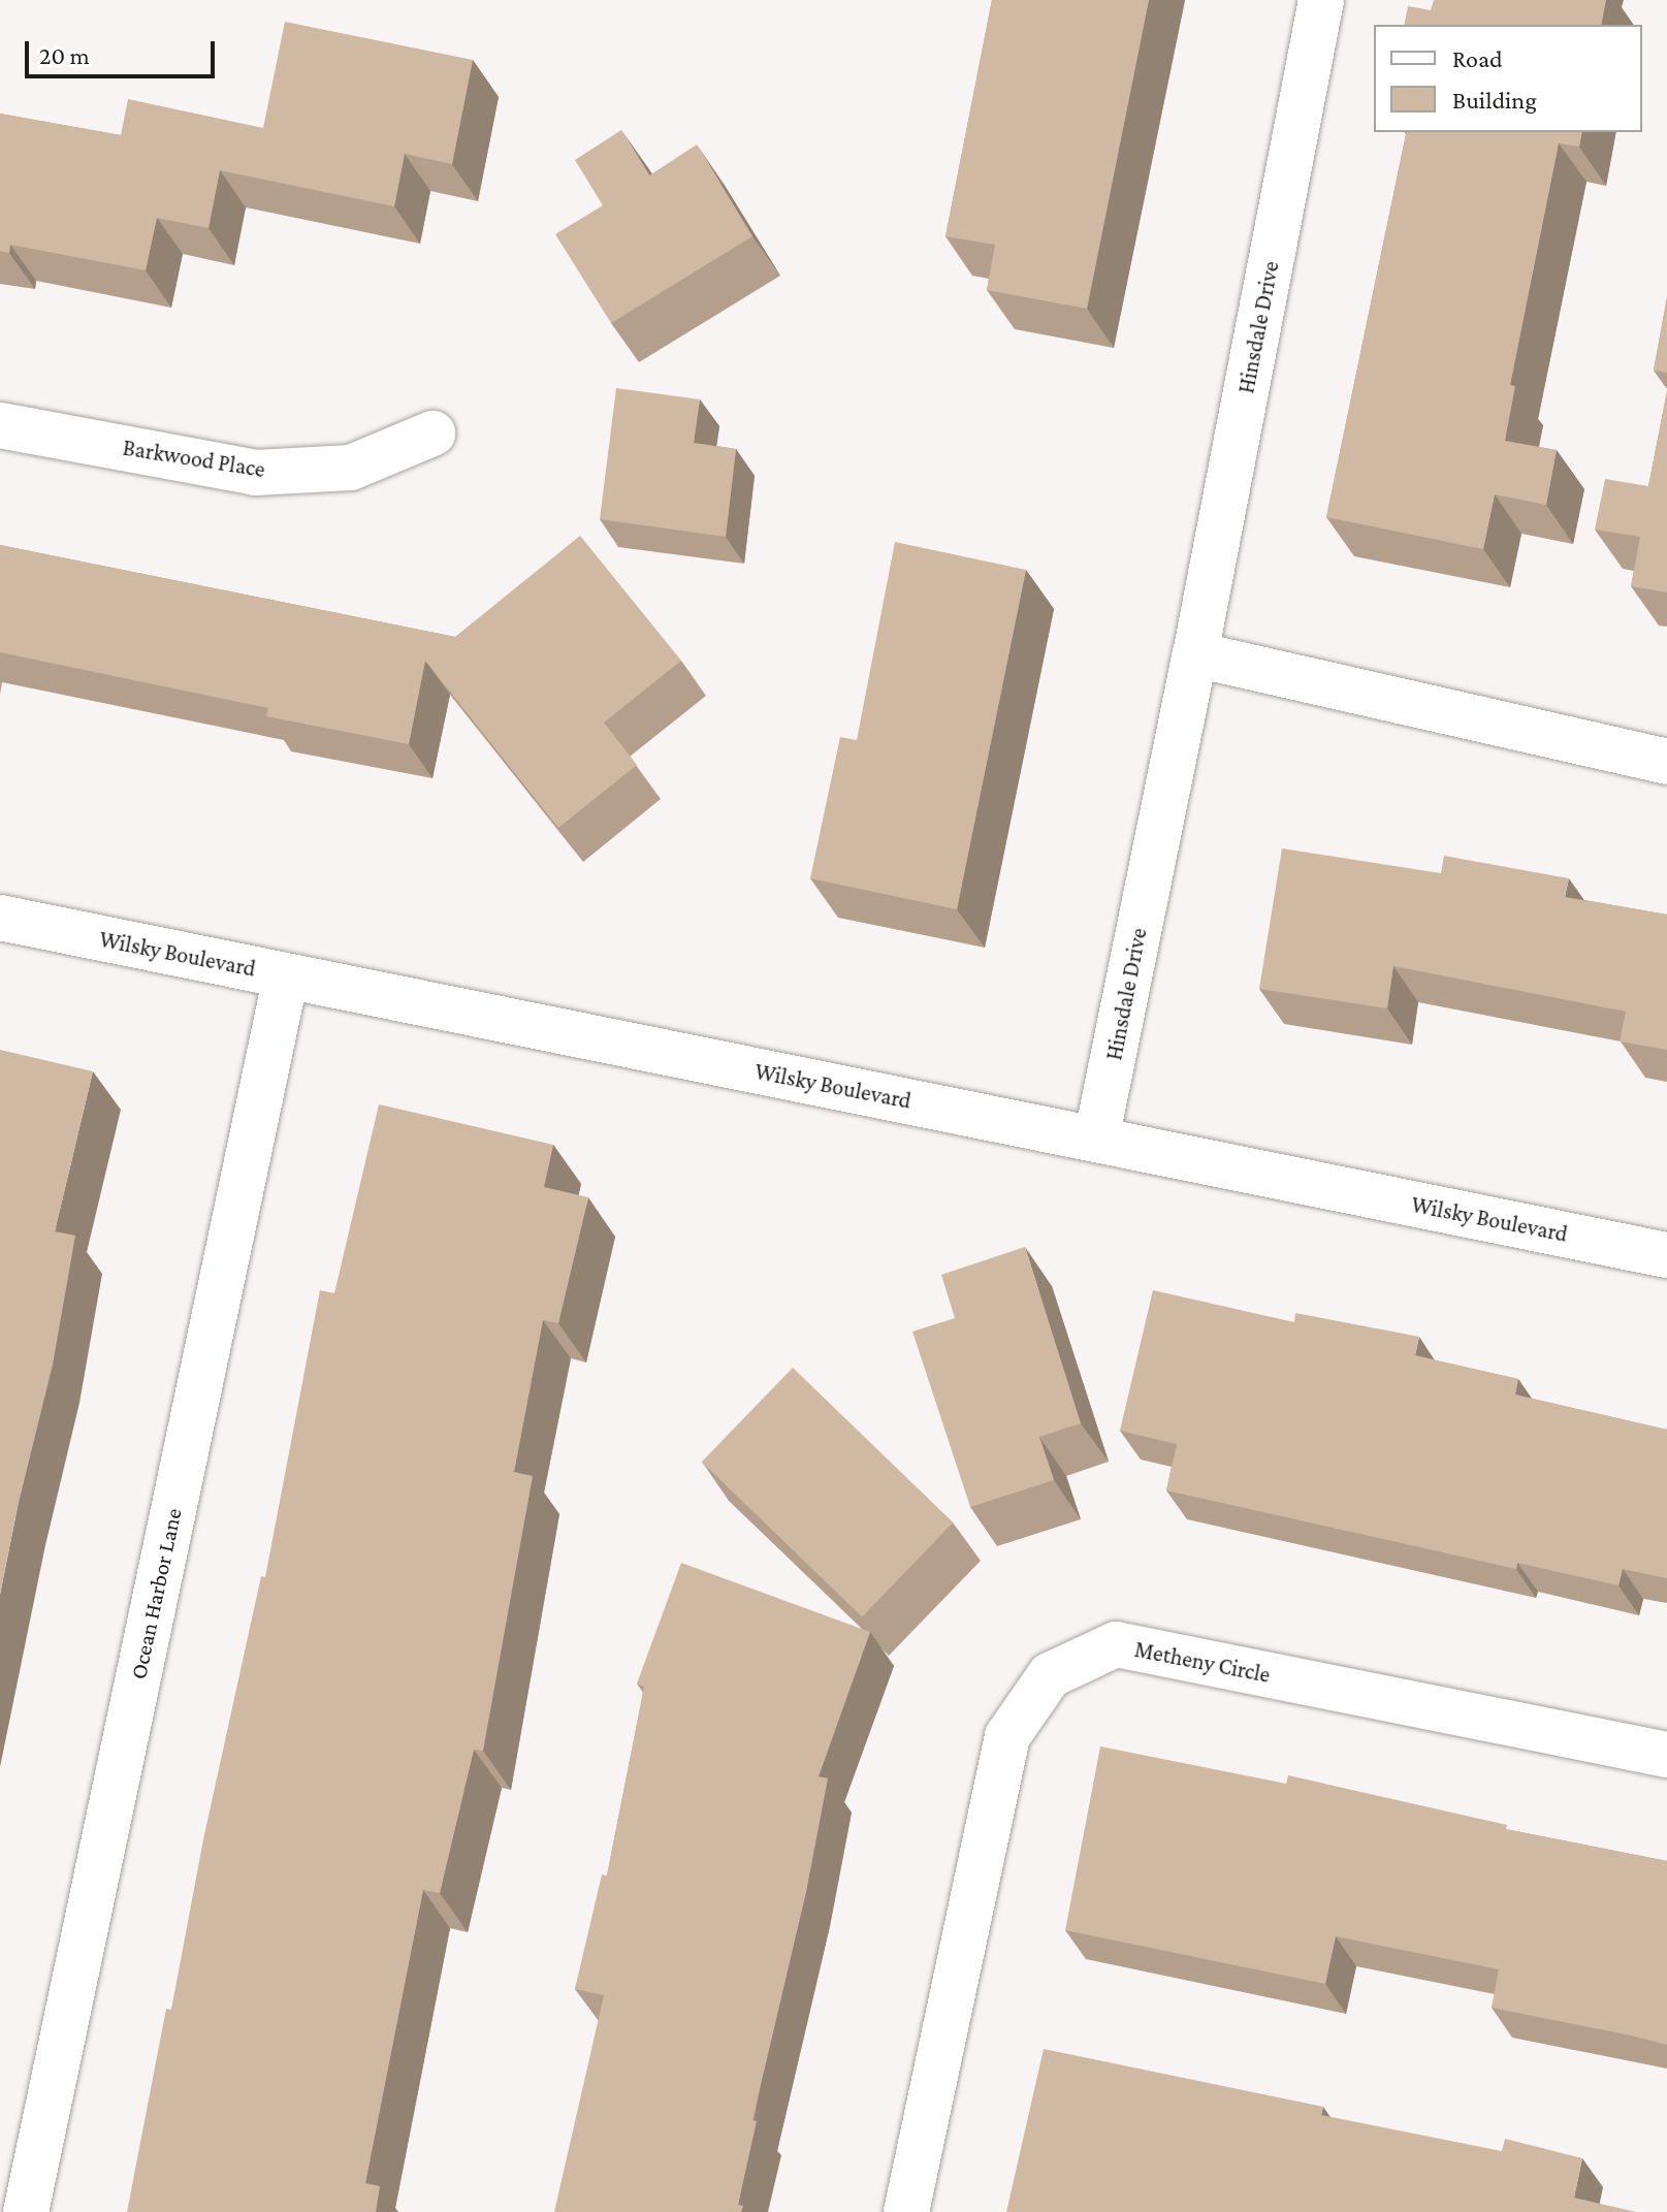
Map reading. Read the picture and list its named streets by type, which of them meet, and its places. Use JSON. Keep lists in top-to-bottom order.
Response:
{
  "streets": {
    "street": [
      "Hinsdale Drive",
      "Barkwood Place",
      "Wilsky Boulevard",
      "Ocean Harbor Lane",
      "Metheny Circle"
    ]
  },
  "crossings": [
    ["Hinsdale Drive", "Wilsky Boulevard"],
    ["Wilsky Boulevard", "Ocean Harbor Lane"]
  ],
  "legend": ["Road", "Building"],
  "scale_bar": "20 m"
}
